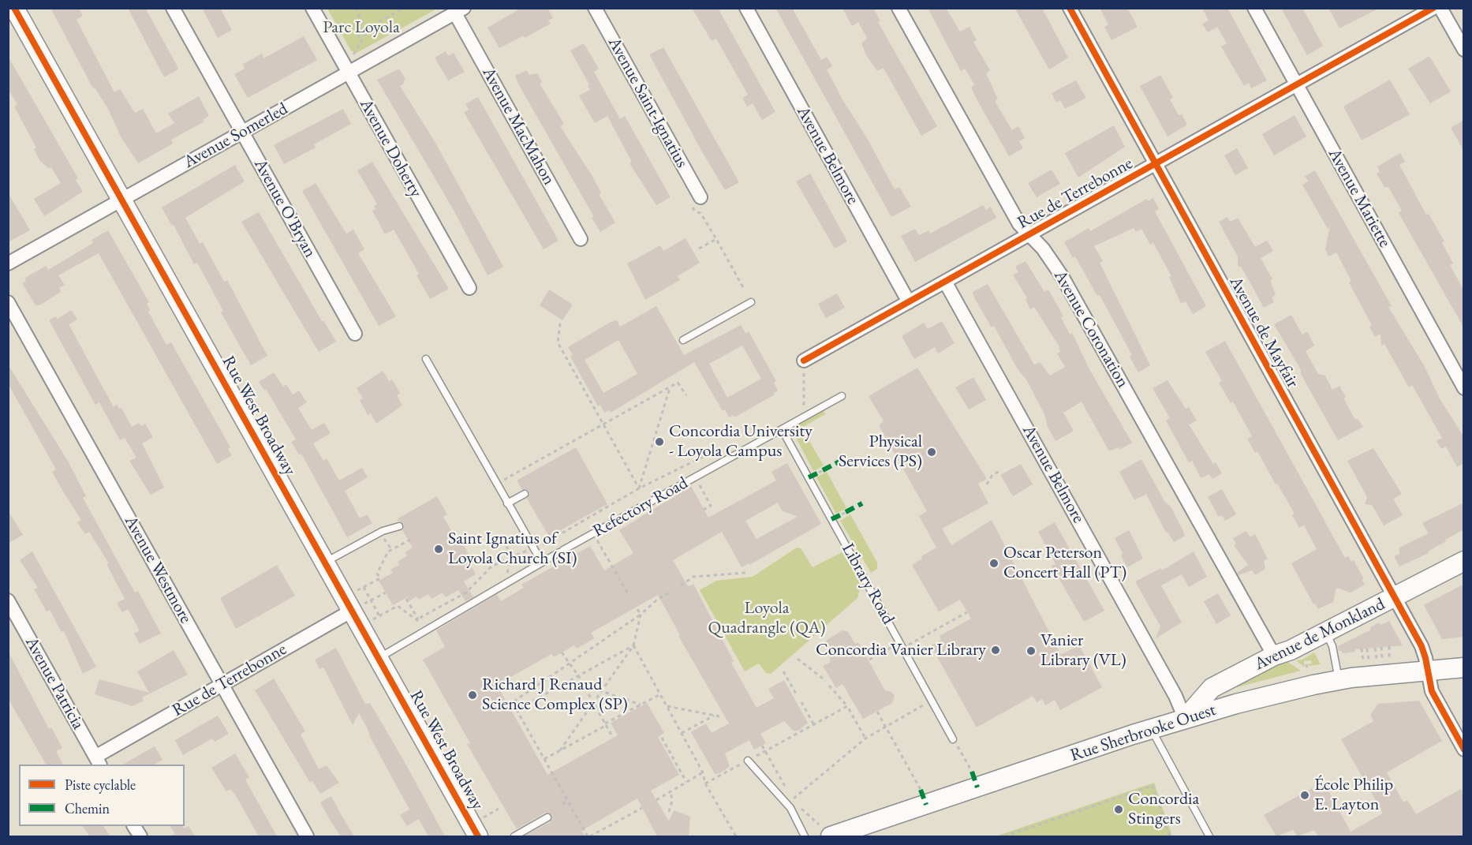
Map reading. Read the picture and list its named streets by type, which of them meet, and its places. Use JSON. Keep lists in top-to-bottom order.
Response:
{
  "streets": {
    "street": [
      "Avenue Saint-Ignatius",
      "Avenue MacMahon",
      "Avenue Somerled",
      "Avenue Doherty",
      "Avenue Belmore",
      "Rue de Terrebonne",
      "Avenue Mariette",
      "Avenue O'Bryan",
      "Avenue Coronation",
      "Avenue de Mayfair",
      "Rue West Broadway",
      "Avenue Westmore",
      "Avenue de Monkland",
      "Avenue Patricia",
      "Rue Sherbrooke Ouest"
    ],
    "lane": ["Refectory Road", "Library Road"]
  },
  "crossings": [
    ["Avenue MacMahon", "Avenue Somerled"],
    ["Avenue Somerled", "Avenue Doherty"],
    ["Avenue Somerled", "Avenue O'Bryan"],
    ["Avenue Somerled", "Rue West Broadway"],
    ["Avenue Belmore", "Rue de Terrebonne"],
    ["Avenue Belmore", "Avenue de Monkland"],
    ["Avenue Belmore", "Rue Sherbrooke Ouest"],
    ["Rue de Terrebonne", "Avenue Mariette"],
    ["Rue de Terrebonne", "Avenue Coronation"],
    ["Rue de Terrebonne", "Avenue de Mayfair"],
    ["Rue de Terrebonne", "Rue West Broadway"],
    ["Rue de Terrebonne", "Avenue Westmore"],
    ["Rue de Terrebonne", "Avenue Patricia"],
    ["Avenue Coronation", "Avenue de Monkland"],
    ["Avenue de Mayfair", "Avenue de Monkland"],
    ["Avenue de Mayfair", "Rue Sherbrooke Ouest"],
    ["Rue West Broadway", "Refectory Road"],
    ["Refectory Road", "Library Road"],
    ["Avenue de Monkland", "Rue Sherbrooke Ouest"]
  ],
  "parks": ["Parc Loyola", "Loyola Quadrangle (QA)"],
  "places": [
    "Concordia University - Loyola Campus",
    "Physical Services (PS)",
    "Saint Ignatius of Loyola Church (SI)",
    "Oscar Peterson Concert Hall (PT)",
    "Concordia Vanier Library",
    "Vanier Library (VL)",
    "Richard J Renaud Science Complex (SP)",
    "École Philip E. Layton",
    "Concordia Stingers"
  ],
  "legend": ["Piste cyclable", "Chemin"]
}
